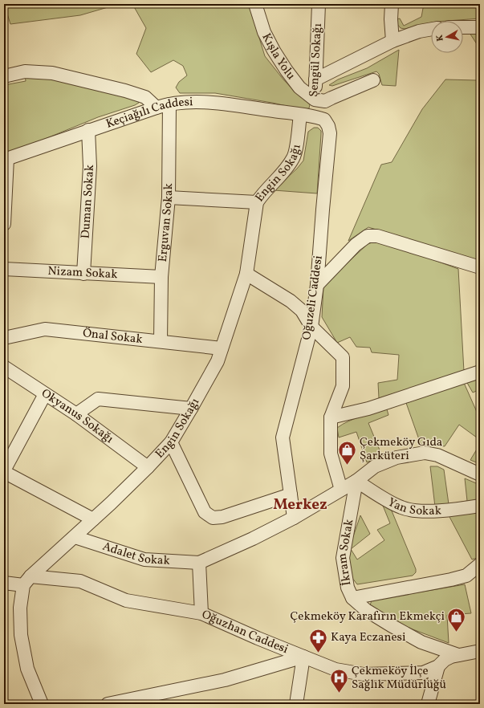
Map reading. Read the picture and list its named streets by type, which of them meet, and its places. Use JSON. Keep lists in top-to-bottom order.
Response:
{
  "streets": {
    "street": [
      "Kışla Yolu",
      "Şengül Sokağı",
      "Keçiağılı Caddesi",
      "Engin Sokağı",
      "Duman Sokak",
      "Erguvan Sokak",
      "Nizam Sokak",
      "Oğuzeli Caddesi",
      "Önal Sokak",
      "Okyanus Sokağı",
      "Yan Sokak",
      "İkram Sokak",
      "Adalet Sokak",
      "Oğuzhan Caddesi"
    ]
  },
  "crossings": [
    ["Kışla Yolu", "Şengül Sokağı"],
    ["Şengül Sokağı", "Oğuzeli Caddesi"],
    ["Keçiağılı Caddesi", "Engin Sokağı"],
    ["Keçiağılı Caddesi", "Duman Sokak"],
    ["Keçiağılı Caddesi", "Erguvan Sokak"],
    ["Keçiağılı Caddesi", "Oğuzeli Caddesi"],
    ["Engin Sokağı", "Oğuzeli Caddesi"],
    ["Engin Sokağı", "Önal Sokak"],
    ["Engin Sokağı", "Okyanus Sokağı"],
    ["Engin Sokağı", "Adalet Sokak"],
    ["Duman Sokak", "Nizam Sokak"],
    ["Erguvan Sokak", "Nizam Sokak"],
    ["Erguvan Sokak", "Önal Sokak"],
    ["Yan Sokak", "İkram Sokak"],
    ["İkram Sokak", "Oğuzhan Caddesi"],
    ["Adalet Sokak", "Oğuzhan Caddesi"]
  ],
  "districts": ["Merkez"],
  "places": {
    "shop": ["Çekmeköy Gıda Şarküteri", "Çekmeköy Karafırın Ekmekçi"],
    "pharmacy": ["Kaya Eczanesi"],
    "hospital": ["Çekmeköy İlçe Sağlık Müdürlüğü"]
  },
  "north": "left"
}
